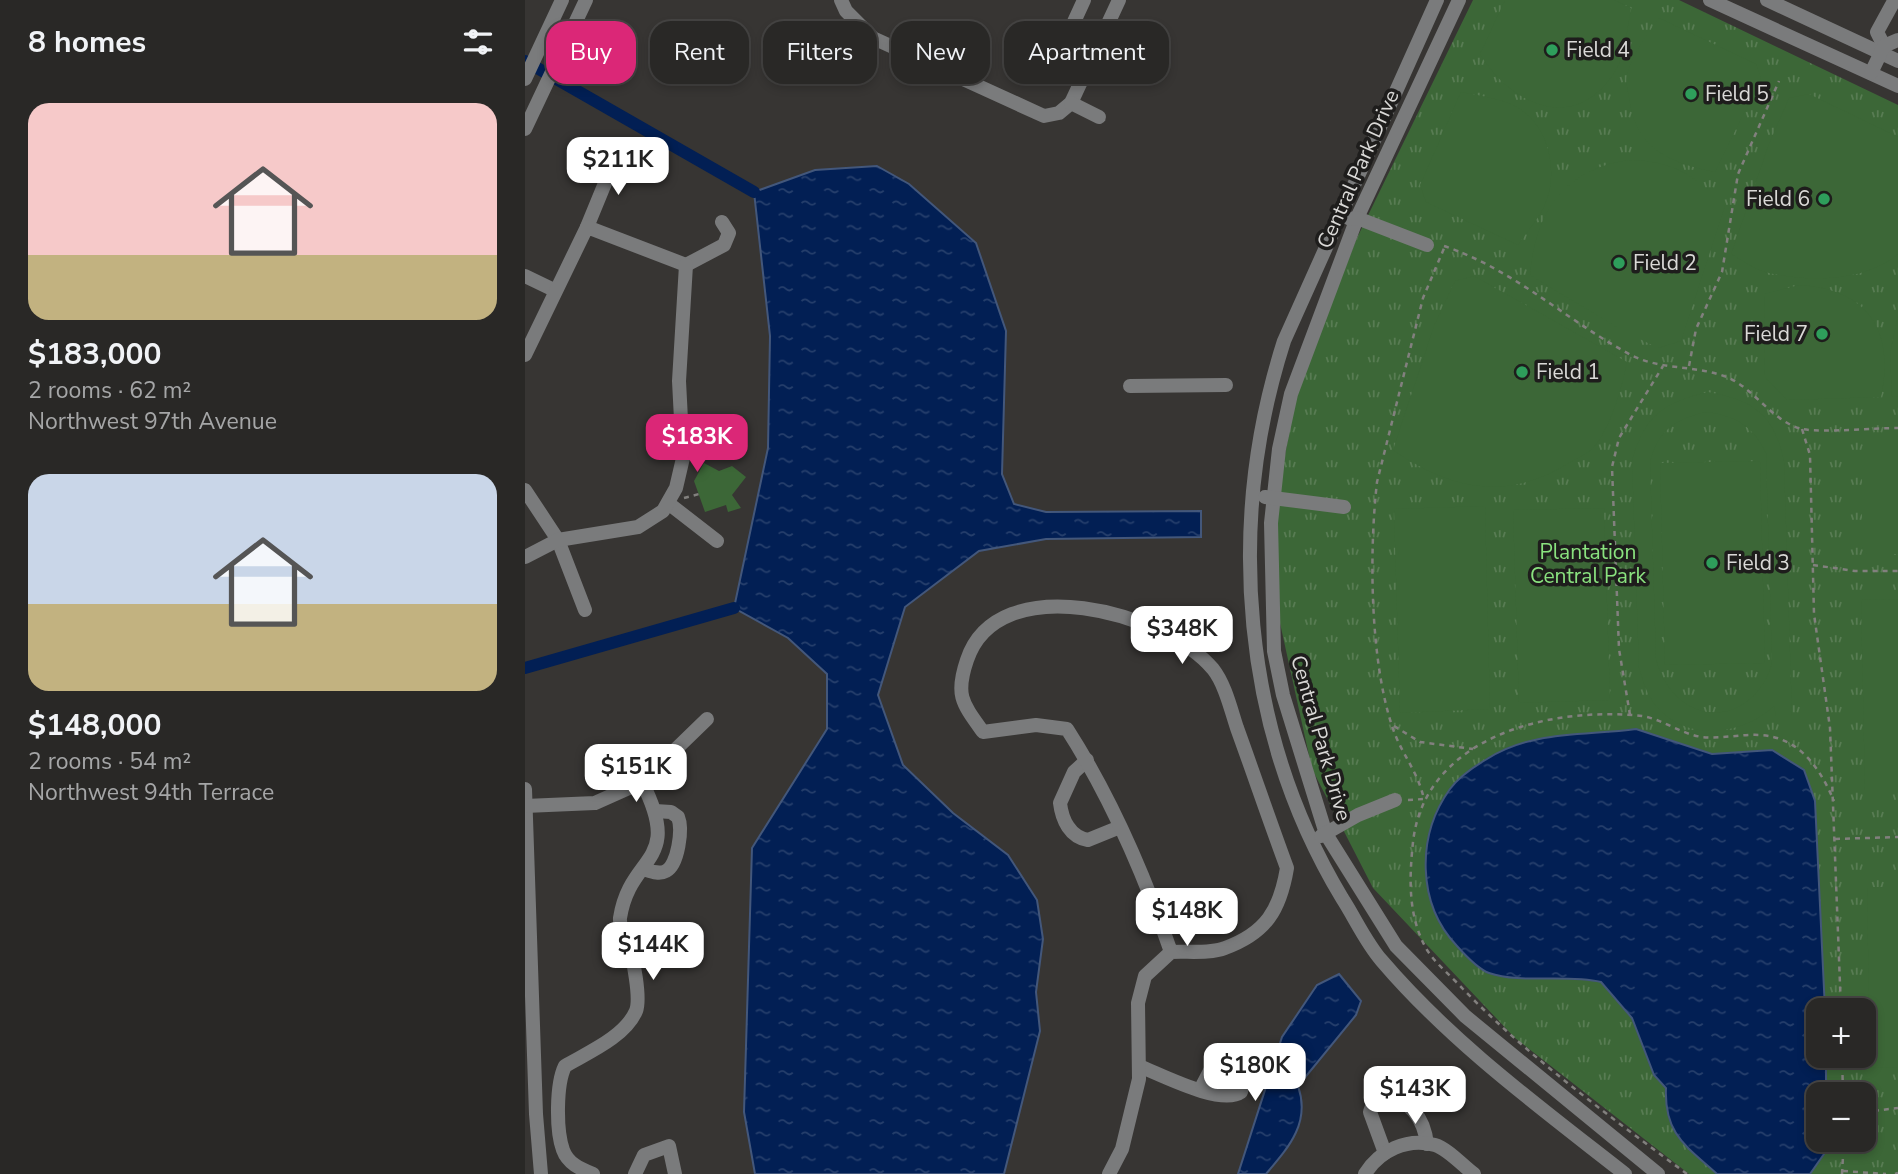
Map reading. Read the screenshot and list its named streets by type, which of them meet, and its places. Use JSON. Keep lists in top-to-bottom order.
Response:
{
  "streets": {
    "street": ["Central Park Drive"]
  },
  "parks": ["Plantation Central Park"],
  "places": [
    "Field 4",
    "Field 5",
    "Field 6",
    "Field 2",
    "Field 7",
    "Field 1",
    "Field 3"
  ],
  "page": {
    "heading": "8 homes",
    "chip": [
      "Buy",
      "Rent",
      "Filters",
      "New",
      "Apartment"
    ],
    "list": [
      {
        "name": "$183,000",
        "note": "2 rooms · 62 m² · Northwest 97th Avenue"
      },
      {
        "name": "$148,000",
        "note": "2 rooms · 54 m² · Northwest 94th Terrace"
      }
    ],
    "price": [
      "$211K",
      "$183K",
      "$348K",
      "$151K",
      "$148K",
      "$144K",
      "$180K",
      "$143K"
    ],
    "map_buttons": ["+", "−"]
  }
}
